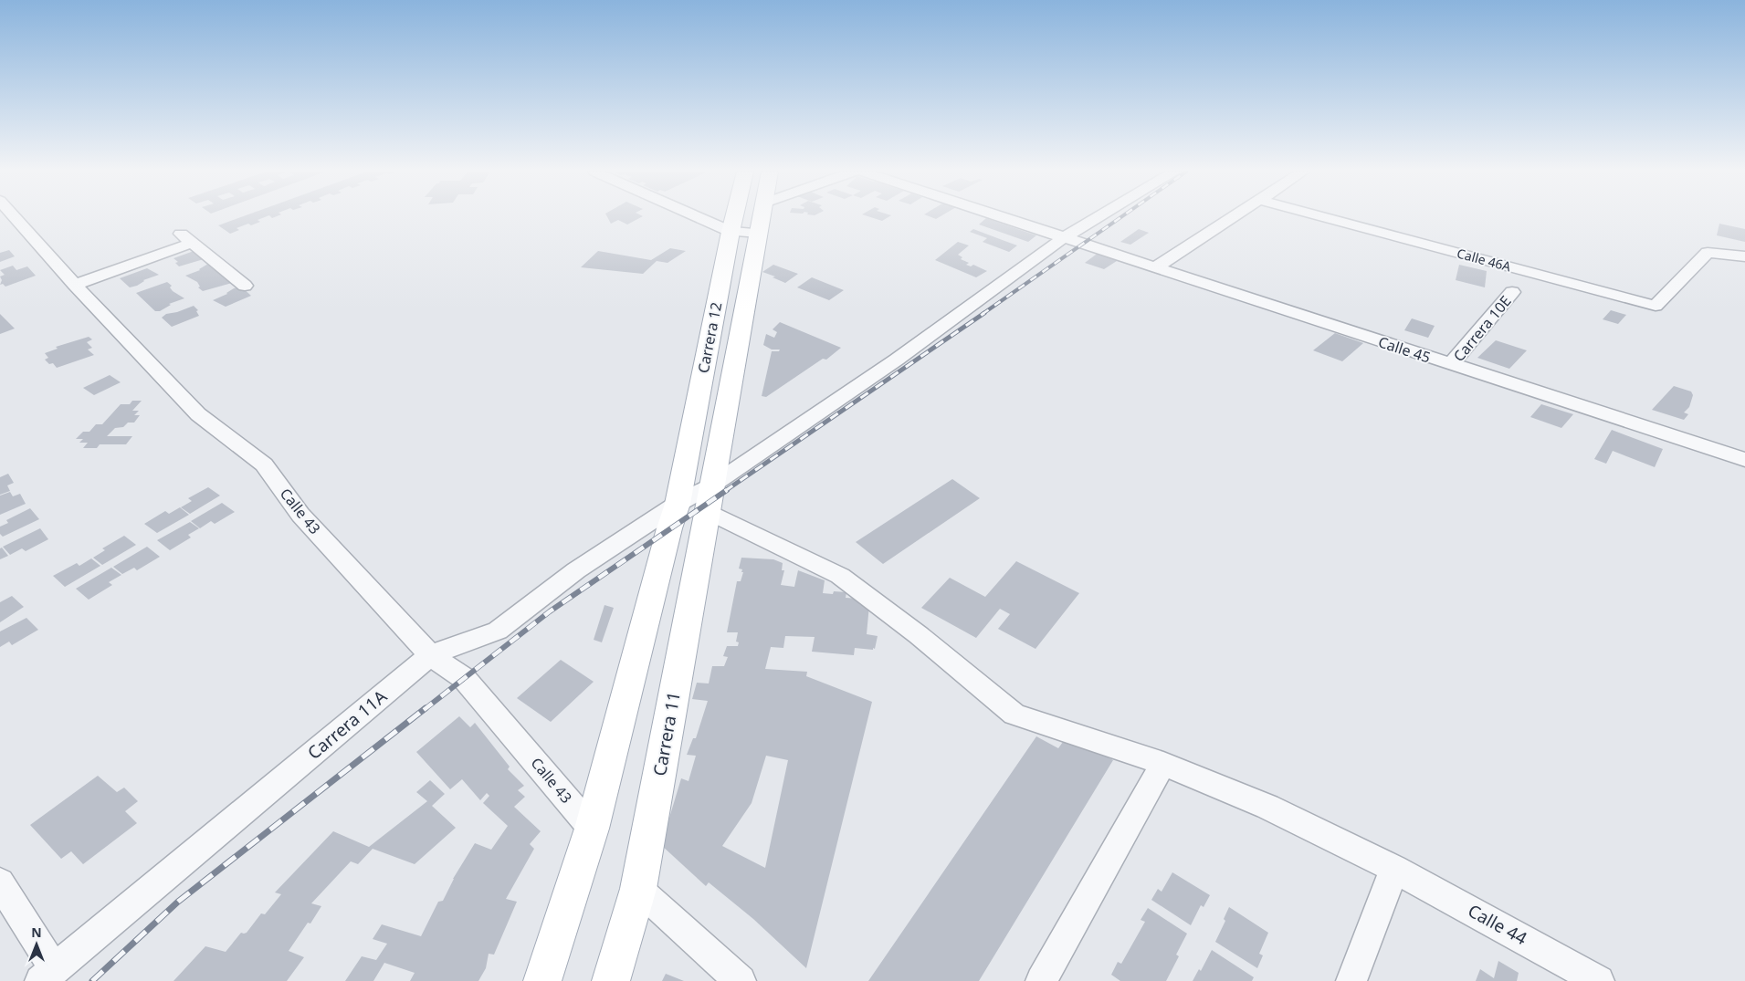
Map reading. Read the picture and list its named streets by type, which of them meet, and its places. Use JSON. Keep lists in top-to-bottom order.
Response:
{
  "streets": {
    "main road": ["Carrera 12", "Carrera 11"],
    "street": [
      "Calle 46A",
      "Carrera 10E",
      "Calle 45",
      "Calle 43",
      "Carrera 11A",
      "Calle 44"
    ]
  },
  "crossings": [
    ["Carrera 10E", "Calle 45"],
    ["Carrera 12", "Carrera 11A"],
    ["Carrera 12", "Carrera 11"],
    ["Carrera 12", "Calle 44"],
    ["Calle 45", "Carrera 11A"],
    ["Calle 43", "Carrera 11A"],
    ["Carrera 11A", "Carrera 11"],
    ["Carrera 11A", "Calle 44"],
    ["Carrera 11", "Calle 44"]
  ],
  "north": "top"
}
